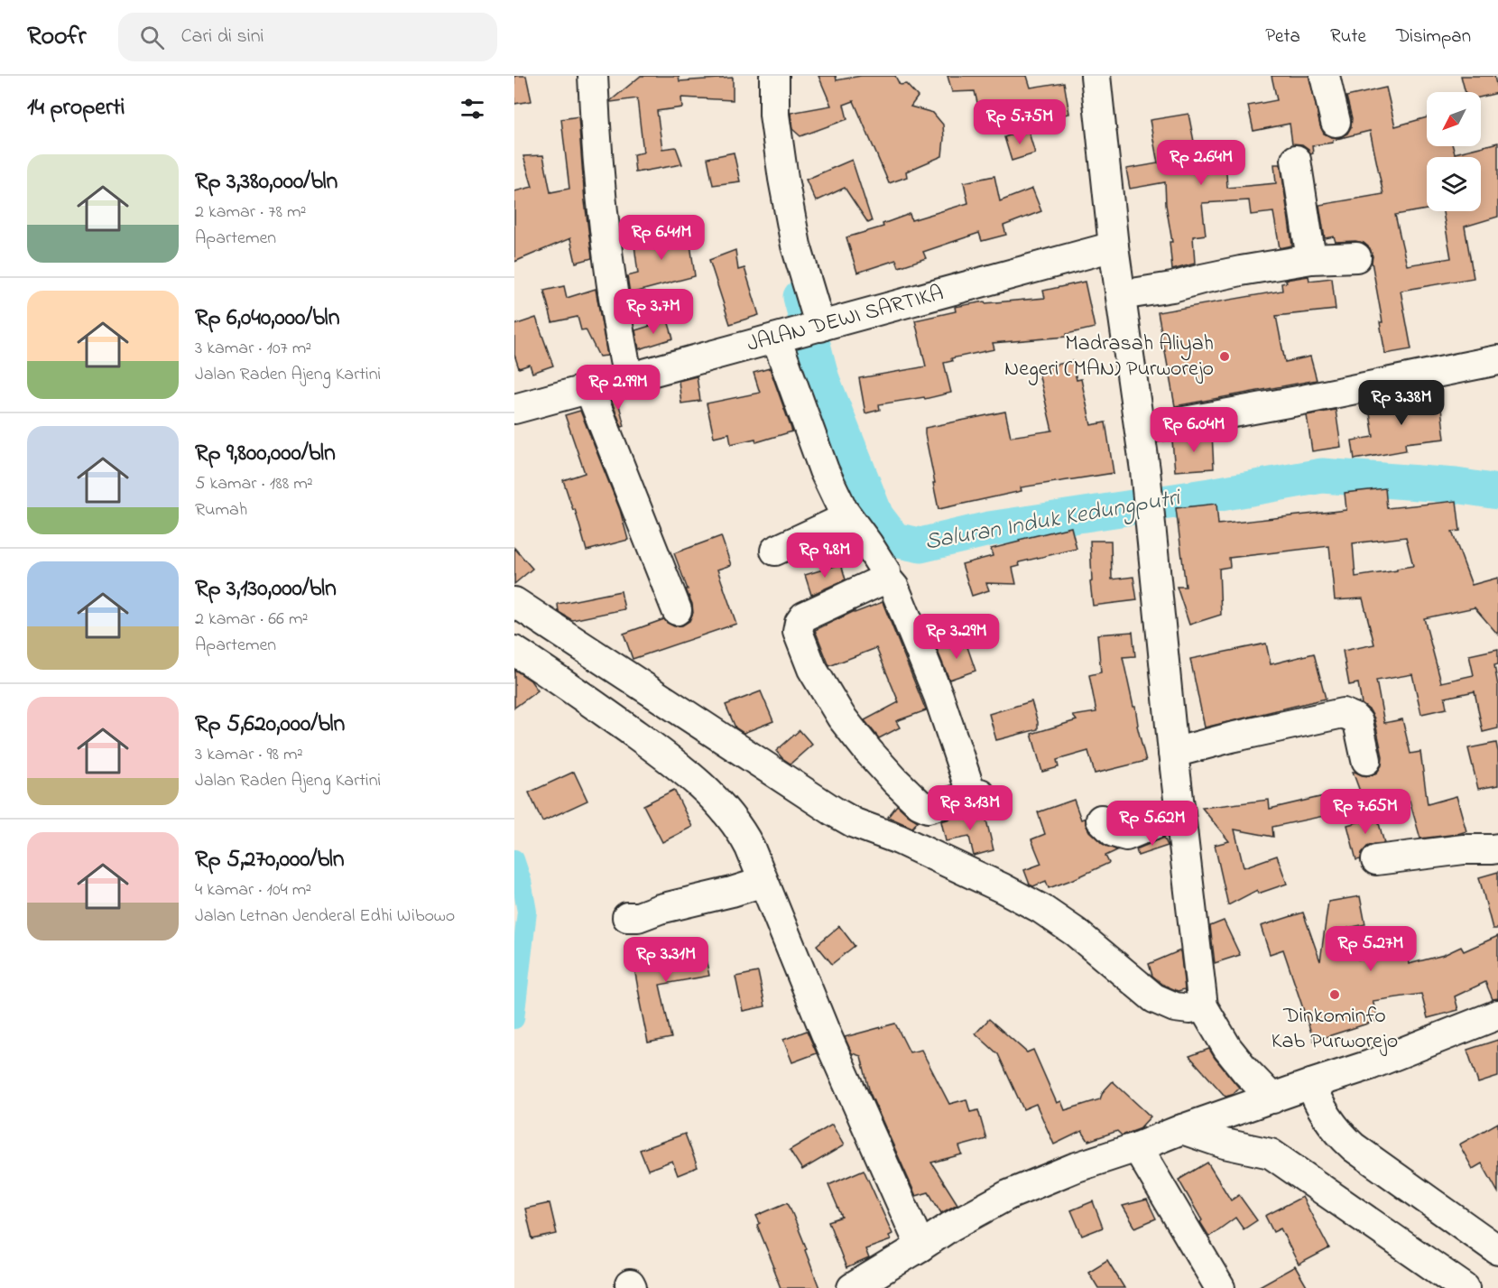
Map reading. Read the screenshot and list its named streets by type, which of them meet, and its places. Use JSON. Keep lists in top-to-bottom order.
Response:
{
  "streets": {
    "street": ["JALAN DEWI SARTIKA"]
  },
  "water": ["Saluran Induk Kedungputri"],
  "places": ["Madrasah Aliyah Negeri (MAN) Purworejo", "Dinkominfo Kab Purworejo"],
  "north": "bottom left",
  "page": {
    "header": "Roofr",
    "search": "Cari di sini",
    "nav": ["Peta", "Rute", "Disimpan"],
    "heading": "14 properti",
    "price": [
      "Rp 5.75M",
      "Rp 2.64M",
      "Rp 6.41M",
      "Rp 3.7M",
      "Rp 2.99M",
      "Rp 3.38M",
      "Rp 6.04M",
      "Rp 9.8M",
      "Rp 3.29M",
      "Rp 3.13M",
      "Rp 7.65M",
      "Rp 5.62M",
      "Rp 5.27M",
      "Rp 3.31M"
    ],
    "list": [
      {
        "name": "Rp 3,380,000/bln",
        "note": "2 kamar · 78 m² · Apartemen"
      },
      {
        "name": "Rp 6,040,000/bln",
        "note": "3 kamar · 107 m² · Jalan Raden Ajeng Kartini"
      },
      {
        "name": "Rp 9,800,000/bln",
        "note": "5 kamar · 188 m² · Rumah"
      },
      {
        "name": "Rp 3,130,000/bln",
        "note": "2 kamar · 66 m² · Apartemen"
      },
      {
        "name": "Rp 5,620,000/bln",
        "note": "3 kamar · 98 m² · Jalan Raden Ajeng Kartini"
      },
      {
        "name": "Rp 5,270,000/bln",
        "note": "4 kamar · 104 m² · Jalan Letnan Jenderal Edhi Wibowo"
      }
    ]
  }
}
